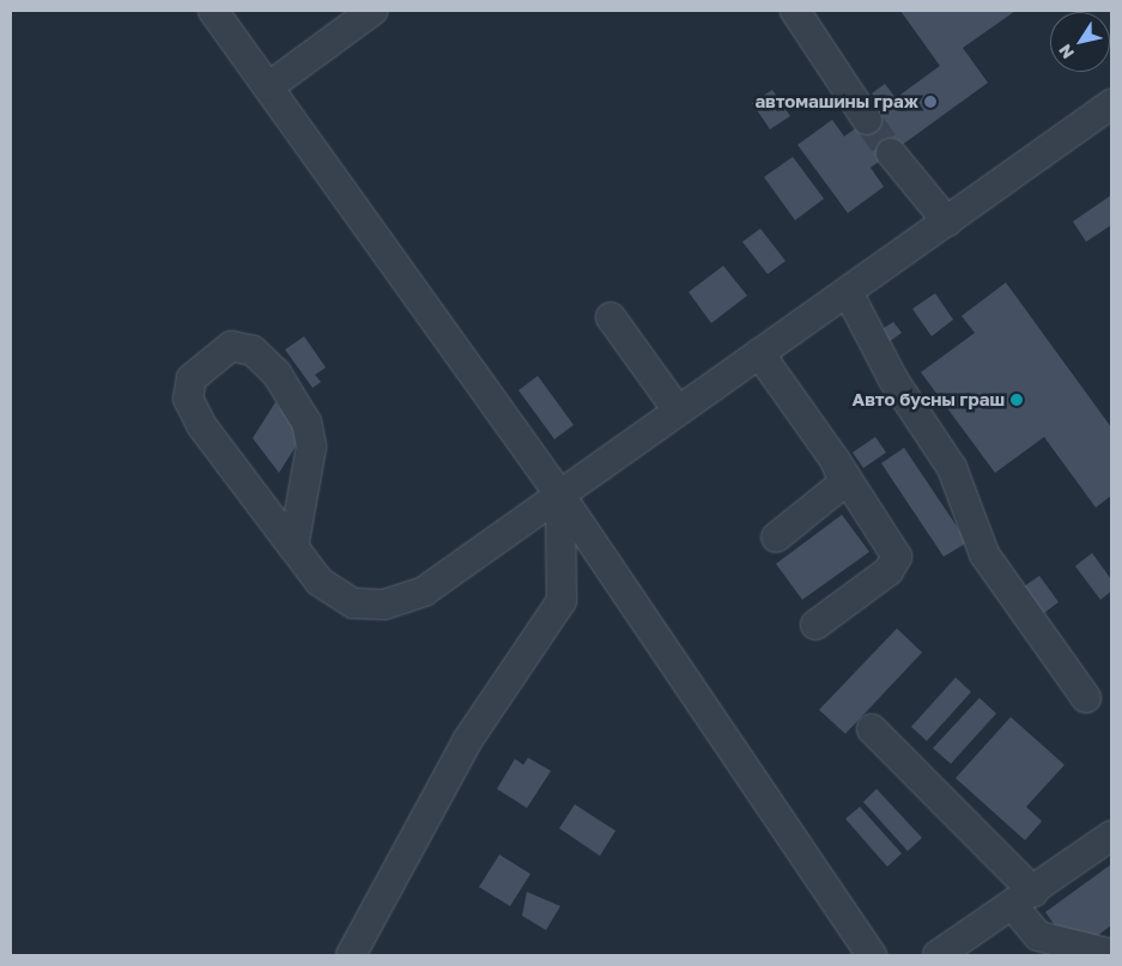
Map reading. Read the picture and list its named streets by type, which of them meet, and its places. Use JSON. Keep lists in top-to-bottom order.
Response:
{
  "places": ["автомашины граж", "Авто бусны граш"],
  "north": "bottom left"
}
